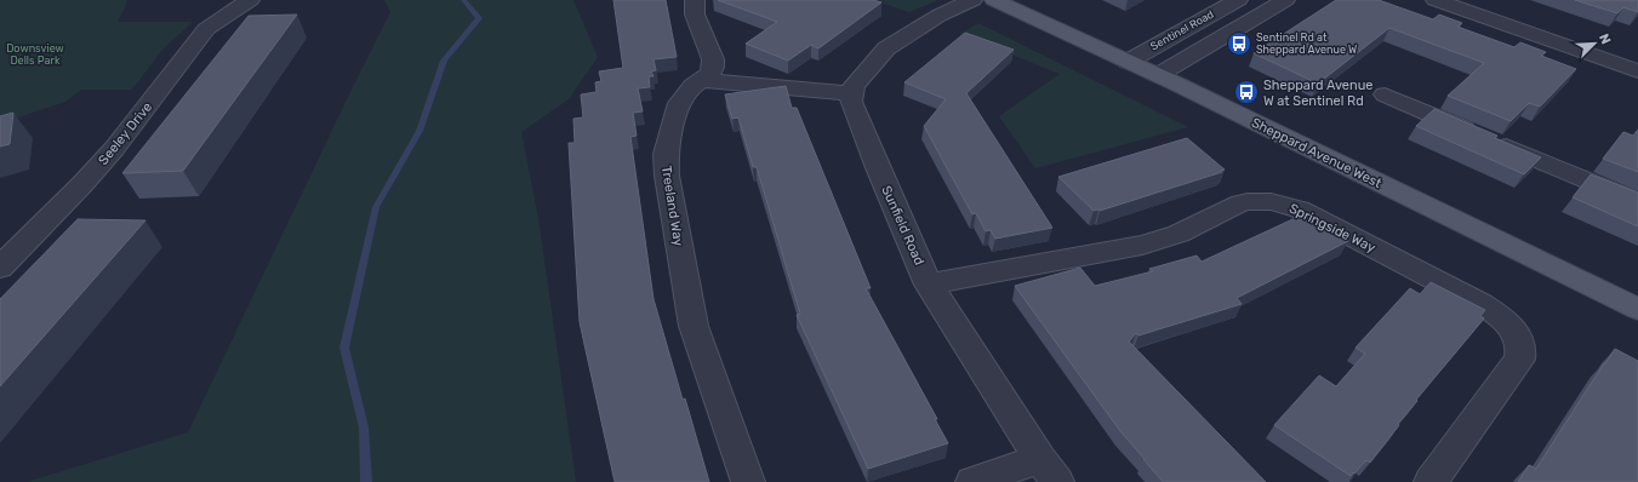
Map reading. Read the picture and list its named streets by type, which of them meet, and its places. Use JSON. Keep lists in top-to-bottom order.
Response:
{
  "streets": {
    "main road": ["Sheppard Avenue West"],
    "street": [
      "Sentinel Road",
      "Seeley Drive",
      "Treeland Way",
      "Sunfield Road",
      "Springside Way"
    ]
  },
  "crossings": [
    ["Sentinel Road", "Sheppard Avenue West"],
    ["Sunfield Road", "Springside Way"]
  ],
  "parks": ["Downsview Dells Park"],
  "places": {
    "bus stop": ["Sentinel Rd at Sheppard Avenue W", "Sheppard Avenue W at Sentinel Rd"]
  },
  "north": "top right"
}
